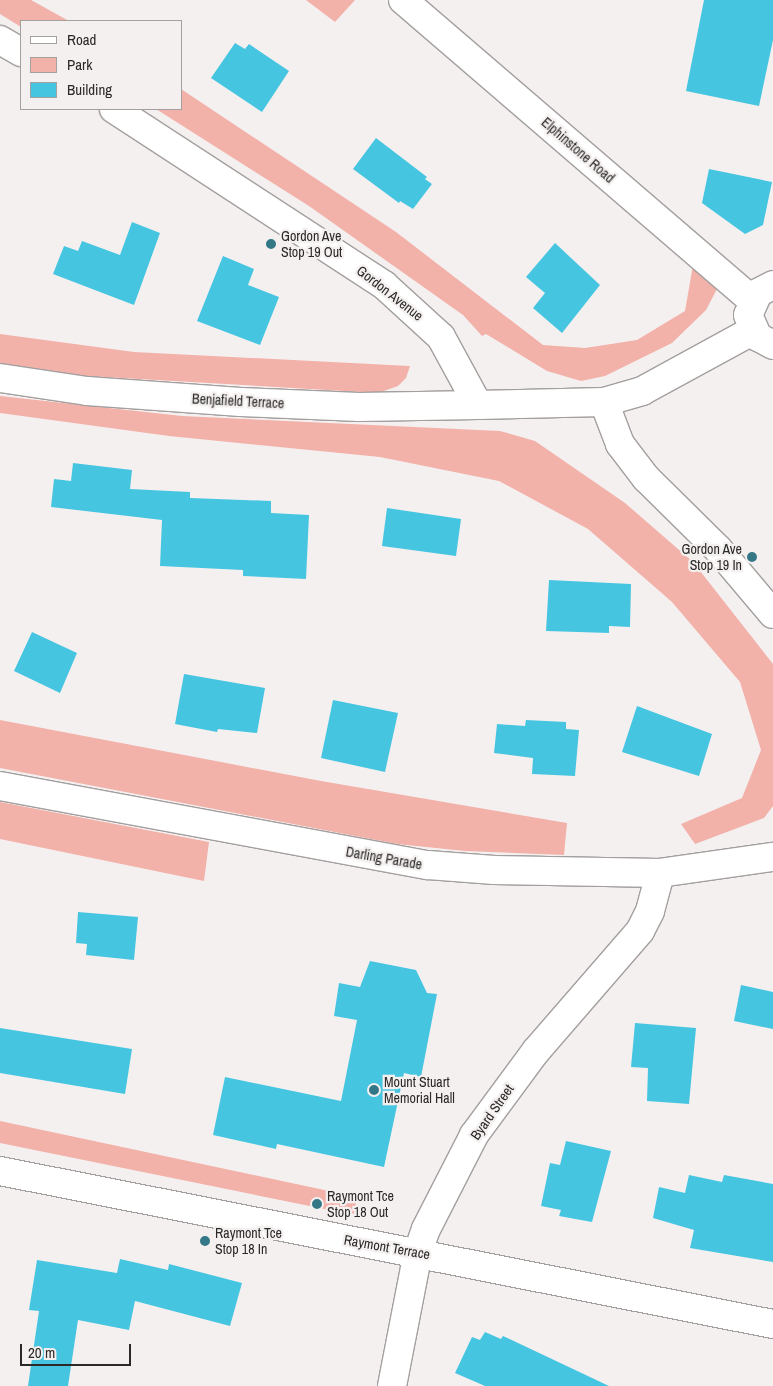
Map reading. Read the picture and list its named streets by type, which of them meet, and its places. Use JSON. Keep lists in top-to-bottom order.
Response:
{
  "streets": {
    "street": [
      "Elphinstone Road",
      "Gordon Avenue",
      "Benjafield Terrace",
      "Darling Parade",
      "Byard Street",
      "Raymont Terrace"
    ]
  },
  "crossings": [
    ["Gordon Avenue", "Benjafield Terrace"],
    ["Darling Parade", "Byard Street"],
    ["Byard Street", "Raymont Terrace"]
  ],
  "places": [
    "Gordon Ave Stop 19 Out",
    "Gordon Ave Stop 19 In",
    "Mount Stuart Memorial Hall",
    "Raymont Tce Stop 18 Out",
    "Raymont Tce Stop 18 In"
  ],
  "legend": ["Road", "Park", "Building"],
  "scale_bar": "20 m"
}
